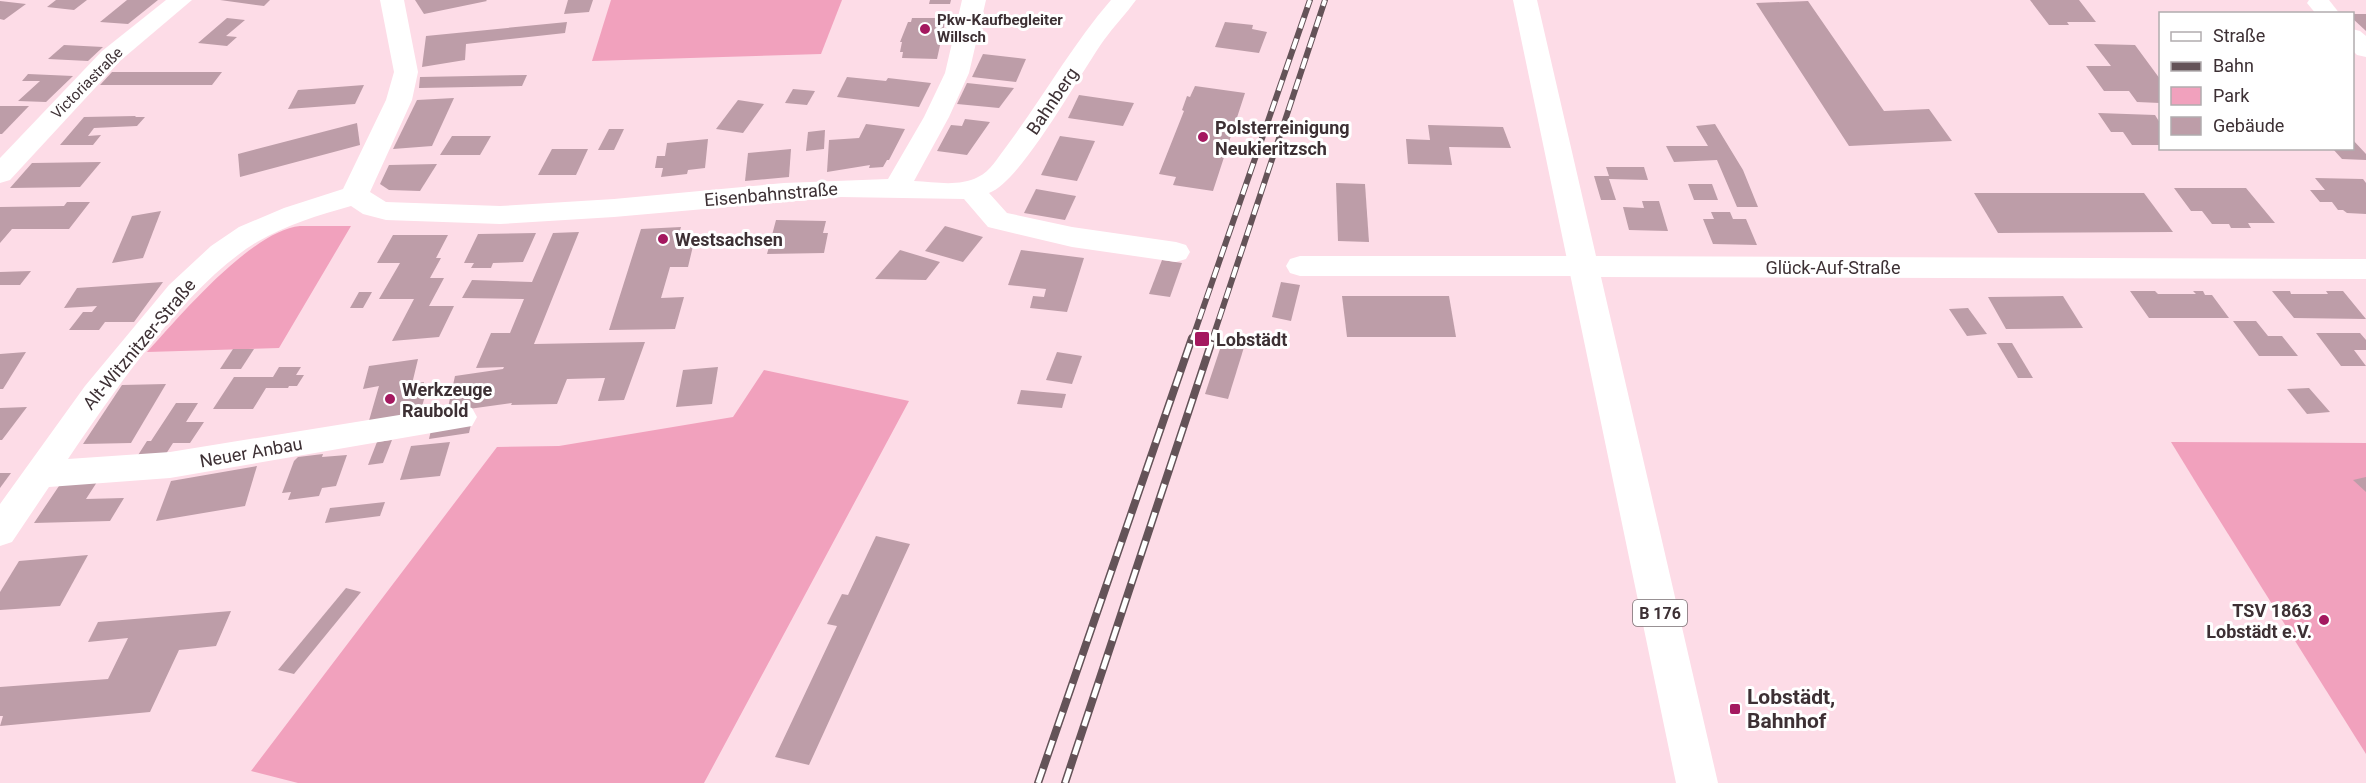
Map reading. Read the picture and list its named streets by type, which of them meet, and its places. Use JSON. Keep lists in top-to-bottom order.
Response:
{
  "streets": {
    "main road": ["Glück-Auf-Straße", "B 176"],
    "street": [
      "Victoriastraße",
      "Bahnberg",
      "Eisenbahnstraße",
      "Alt-Witznitzer-Straße",
      "Neuer Anbau"
    ]
  },
  "crossings": [
    ["Bahnberg", "Eisenbahnstraße"],
    ["Eisenbahnstraße", "Alt-Witznitzer-Straße"],
    ["Glück-Auf-Straße", "B 176"],
    ["Alt-Witznitzer-Straße", "Neuer Anbau"]
  ],
  "places": {
    "other": [
      "Pkw-Kaufbegleiter Willsch",
      "Polsterreinigung Neukieritzsch",
      "Westsachsen",
      "Werkzeuge Raubold",
      "TSV 1863 Lobstädt e.V."
    ],
    "transit": ["Lobstädt", "Lobstädt, Bahnhof"]
  },
  "legend": [
    "Straße",
    "Bahn",
    "Park",
    "Gebäude"
  ]
}
